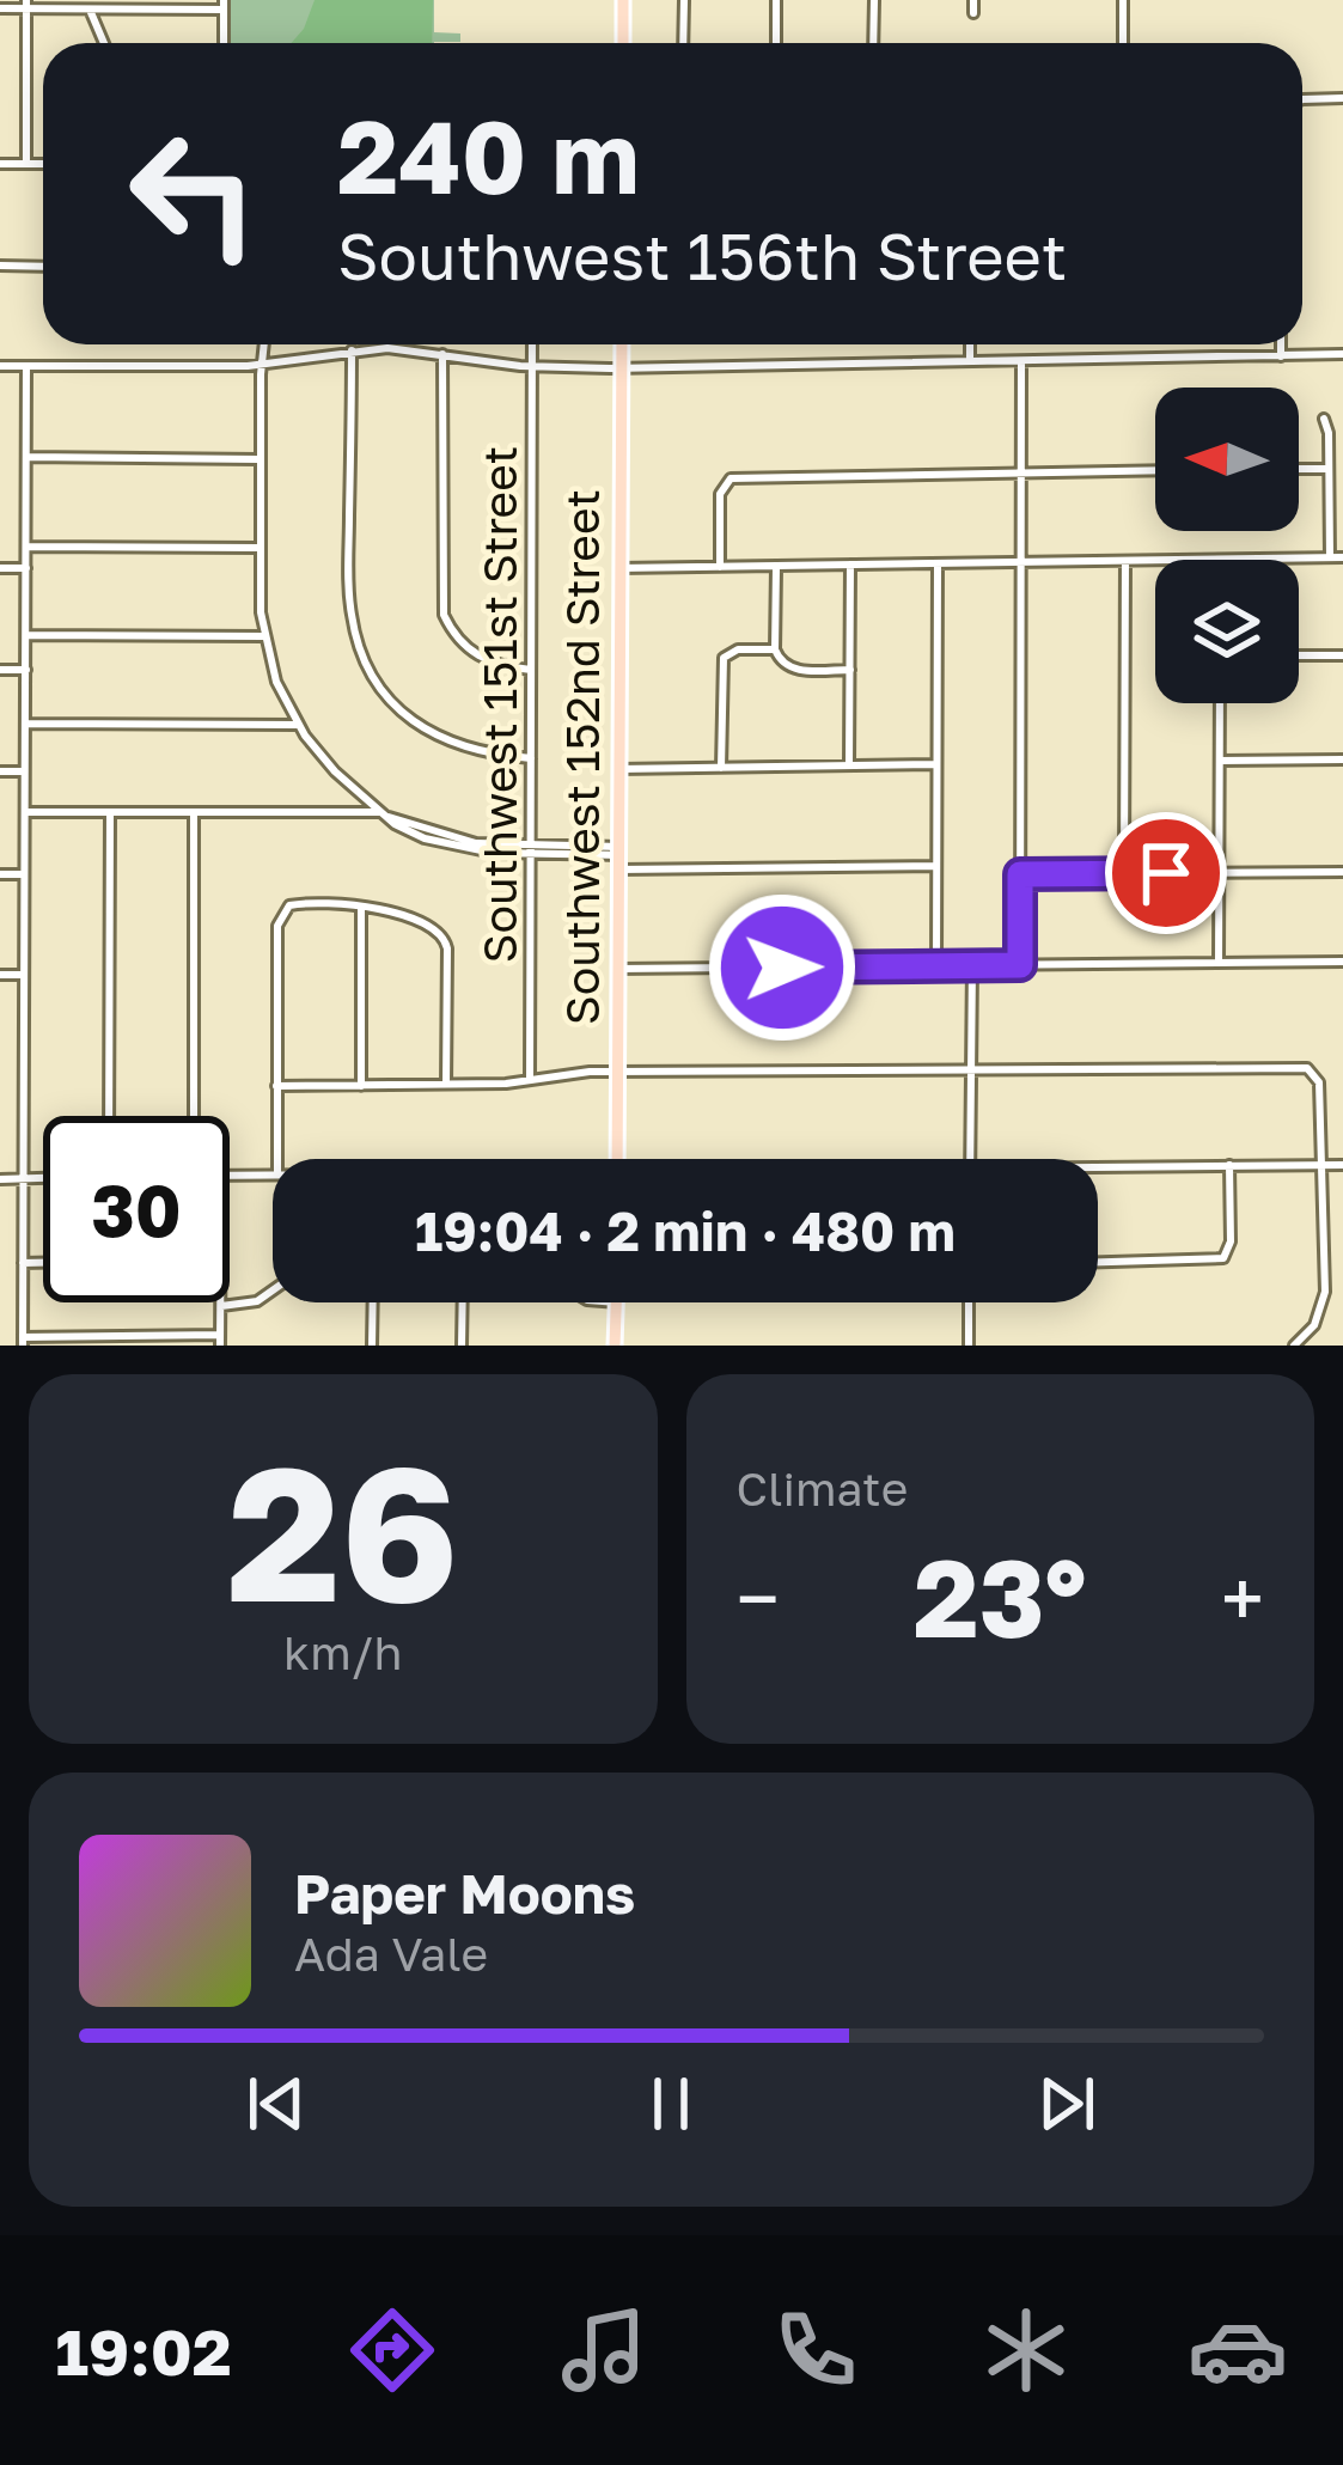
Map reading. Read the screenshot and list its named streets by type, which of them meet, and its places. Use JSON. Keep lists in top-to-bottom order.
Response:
{
  "streets": {
    "main road": ["Southwest 152nd Street"],
    "street": ["Southwest 151st Street"]
  },
  "north": "left",
  "page": {
    "turn": ["240 m", "Southwest 156th Street"],
    "limit": "30",
    "trip": "19:04 · 2 min · 480 m",
    "tile": [
      ["26", "km/h"],
      "Climate"
    ],
    "heat": ["−", "23°", "+"],
    "song": ["Paper Moons", "Ada Vale"],
    "tabs": "19:02"
  }
}
